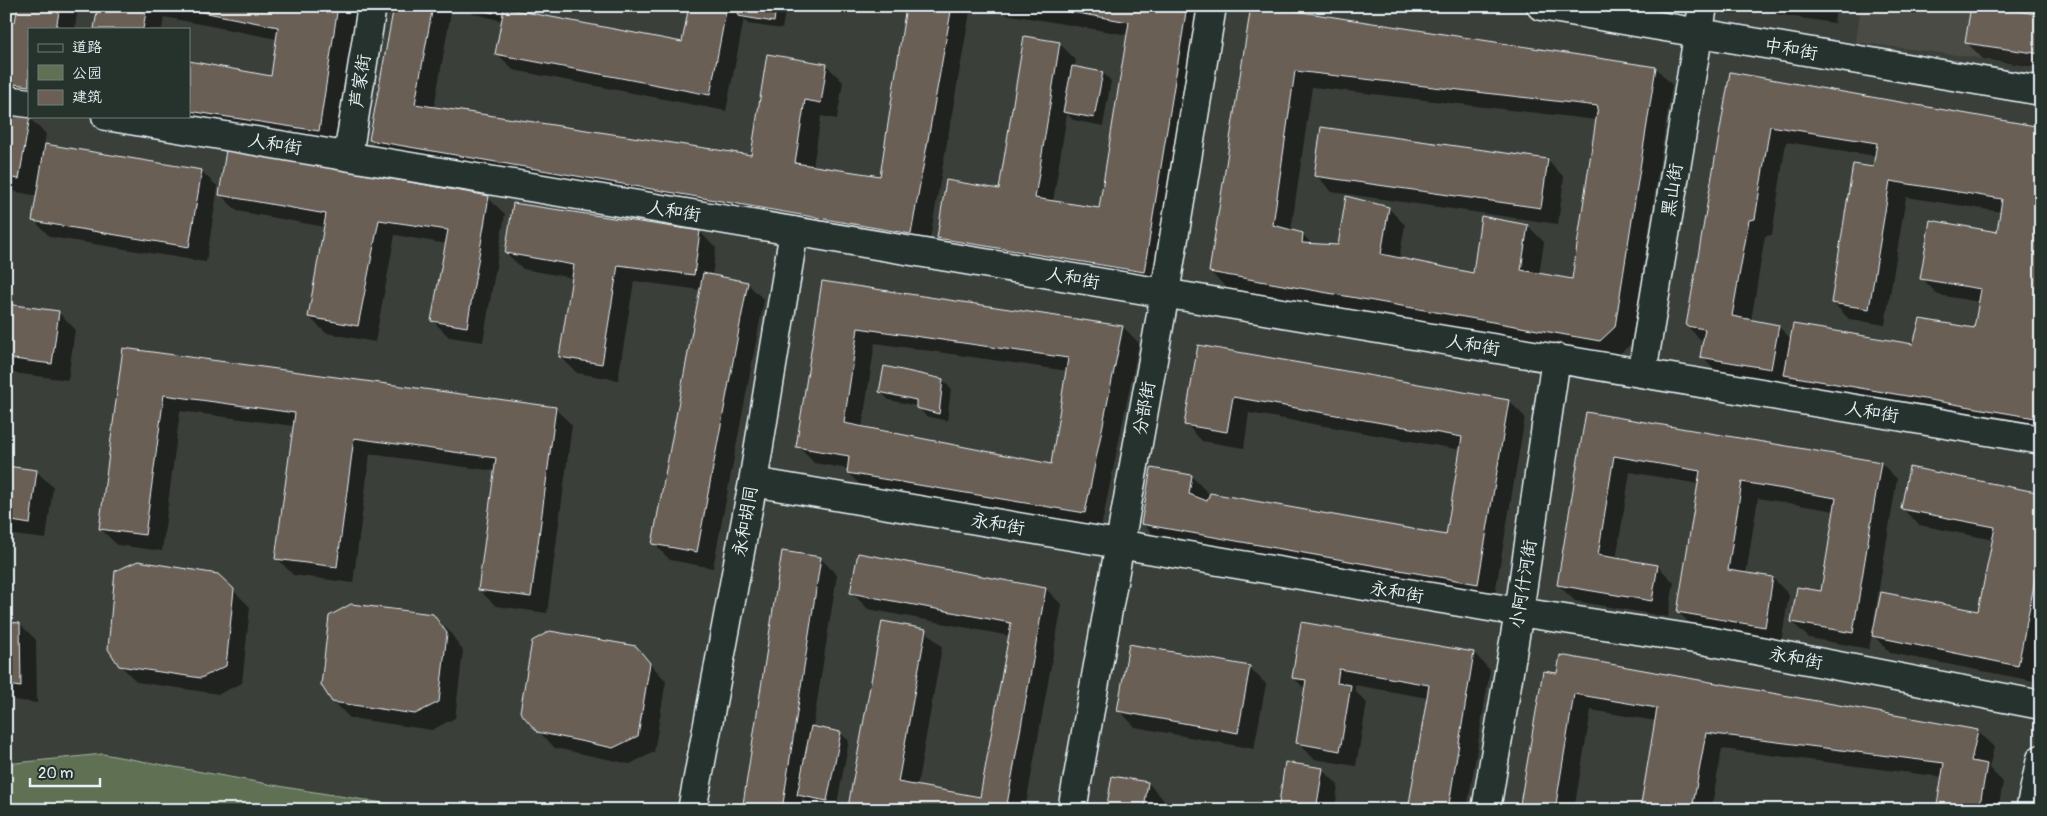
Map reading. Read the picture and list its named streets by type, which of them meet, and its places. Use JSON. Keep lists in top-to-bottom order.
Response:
{
  "streets": {
    "street": [
      "中和街",
      "芦家街",
      "人和街",
      "黑山街",
      "分部街",
      "永和胡同",
      "永和街",
      "小阿什河街"
    ]
  },
  "crossings": [
    ["中和街", "黑山街"],
    ["芦家街", "人和街"],
    ["人和街", "黑山街"],
    ["人和街", "分部街"],
    ["人和街", "永和胡同"],
    ["人和街", "小阿什河街"],
    ["分部街", "永和街"],
    ["永和胡同", "永和街"],
    ["永和街", "小阿什河街"]
  ],
  "legend": ["道路", "公园", "建筑"],
  "scale_bar": "20 m"
}
